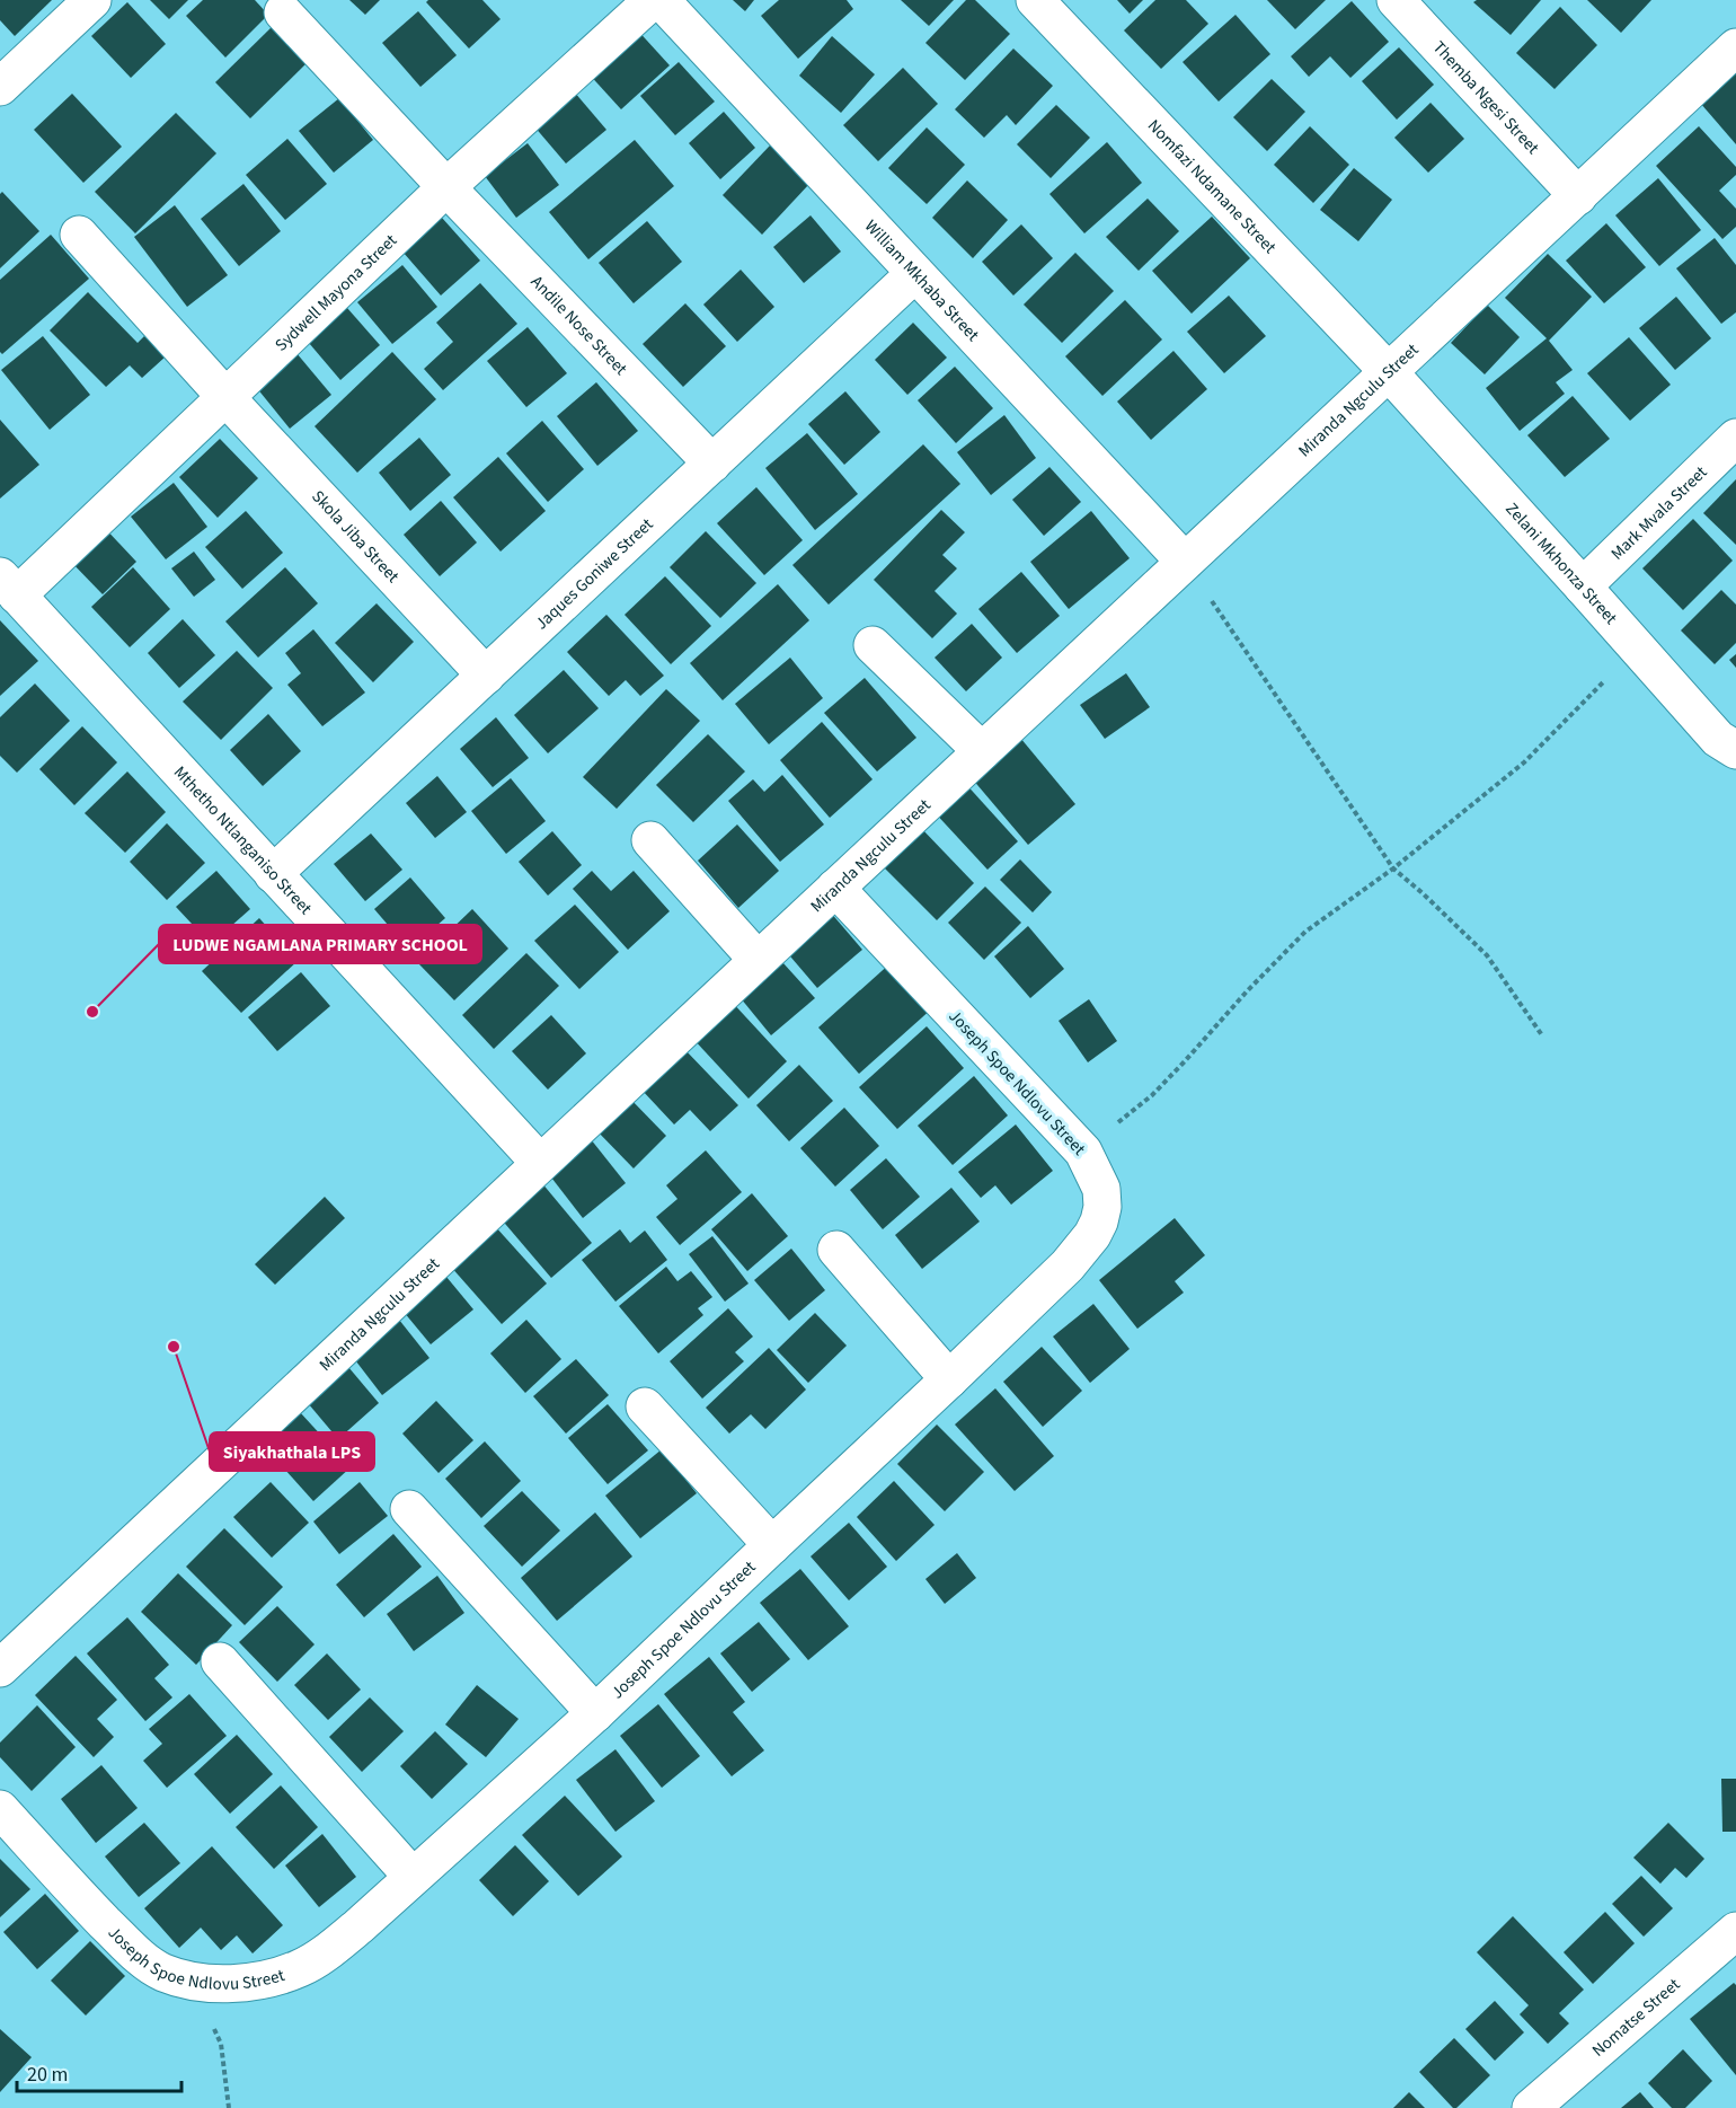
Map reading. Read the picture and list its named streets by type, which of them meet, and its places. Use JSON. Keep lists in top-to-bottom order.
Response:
{
  "streets": {
    "street": [
      "Themba Ngesi Street",
      "Nomfazi Ndamane Street",
      "William Mkhaba Street",
      "Sydwell Mayona Street",
      "Andile Nose Street",
      "Miranda Ngculu Street",
      "Mark Mvala Street",
      "Skola Jiba Street",
      "Zelani Mkhonza Street",
      "Jaques Goniwe Street",
      "Mthetho Ntlanganiso Street",
      "Joseph Spoe Ndlovu Street",
      "Nomatse Street"
    ]
  },
  "crossings": [
    ["Themba Ngesi Street", "Miranda Ngculu Street"],
    ["Nomfazi Ndamane Street", "Miranda Ngculu Street"],
    ["Nomfazi Ndamane Street", "Zelani Mkhonza Street"],
    ["William Mkhaba Street", "Miranda Ngculu Street"],
    ["William Mkhaba Street", "Jaques Goniwe Street"],
    ["Sydwell Mayona Street", "Andile Nose Street"],
    ["Sydwell Mayona Street", "Skola Jiba Street"],
    ["Sydwell Mayona Street", "Mthetho Ntlanganiso Street"],
    ["Andile Nose Street", "Jaques Goniwe Street"],
    ["Miranda Ngculu Street", "Zelani Mkhonza Street"],
    ["Miranda Ngculu Street", "Mthetho Ntlanganiso Street"],
    ["Miranda Ngculu Street", "Joseph Spoe Ndlovu Street"],
    ["Mark Mvala Street", "Zelani Mkhonza Street"],
    ["Skola Jiba Street", "Jaques Goniwe Street"],
    ["Jaques Goniwe Street", "Mthetho Ntlanganiso Street"]
  ],
  "places": ["LUDWE NGAMLANA PRIMARY SCHOOL", "Siyakhathala LPS"],
  "scale_bar": "20 m"
}
